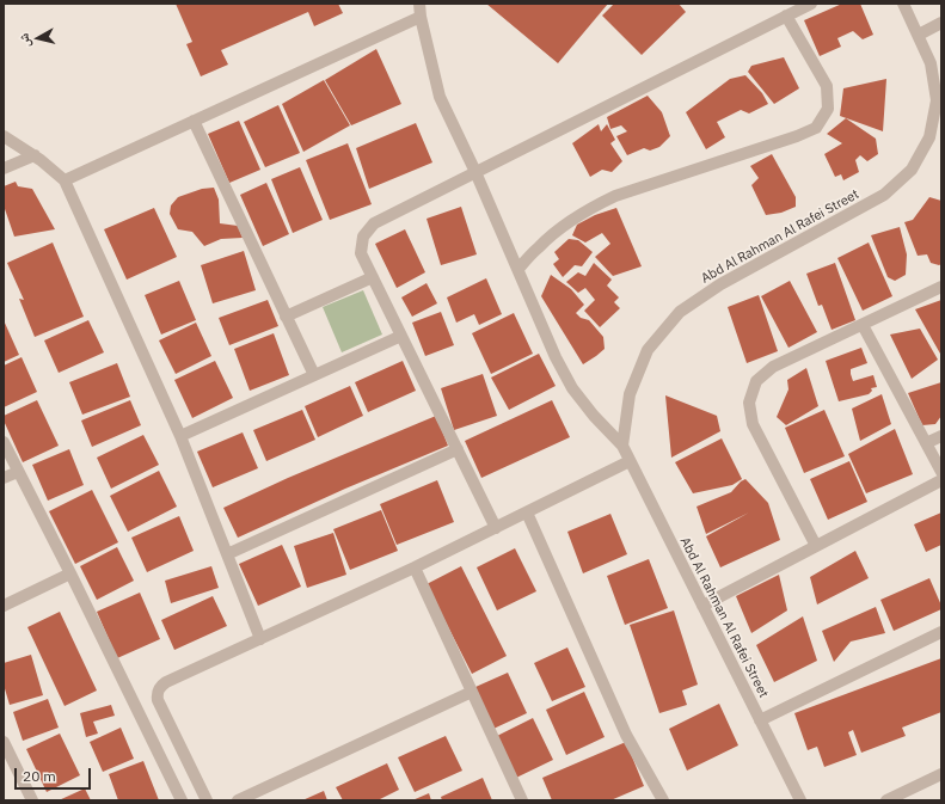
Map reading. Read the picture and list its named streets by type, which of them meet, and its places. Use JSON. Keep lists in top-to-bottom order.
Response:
{
  "streets": {
    "street": ["Abd Al Rahman Al Rafei Street"]
  },
  "scale_bar": "20 m",
  "north": "left"
}
